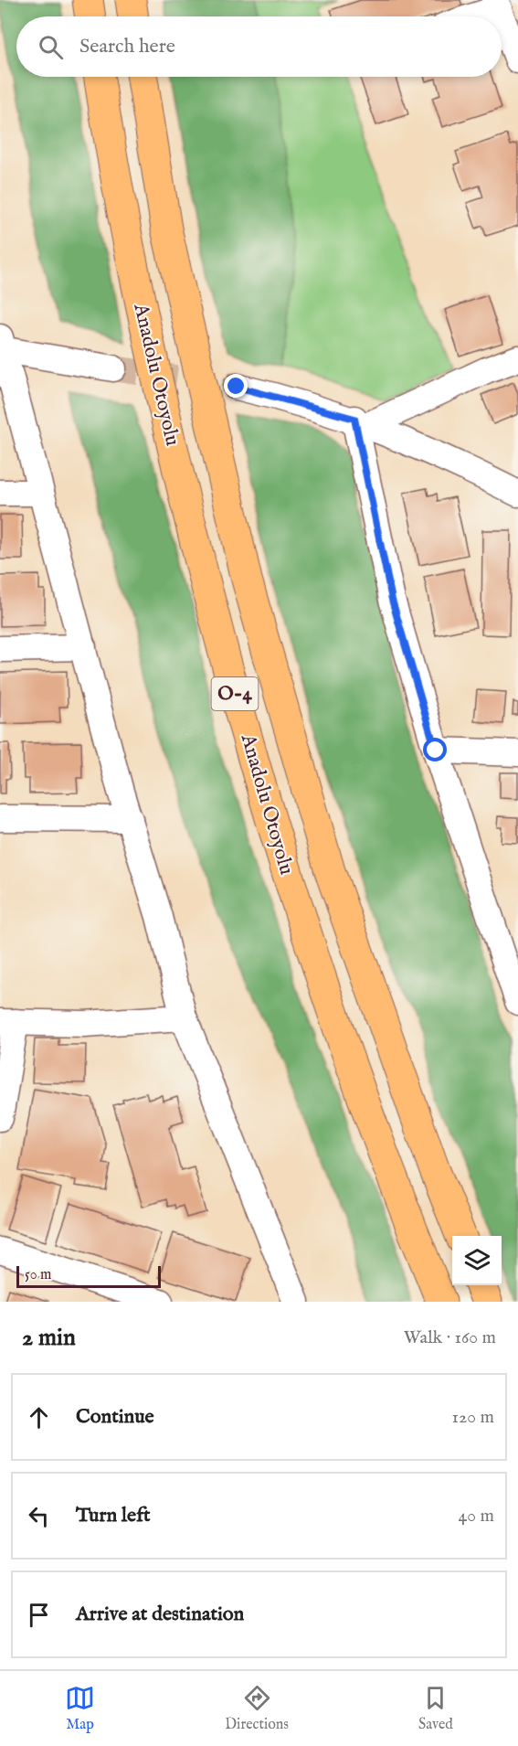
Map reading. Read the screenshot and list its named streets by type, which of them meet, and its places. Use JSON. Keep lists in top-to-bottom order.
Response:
{
  "streets": {
    "highway": ["Anadolu Otoyolu", "O-4"]
  },
  "scale_bar": "50 m",
  "page": {
    "search": "Search here",
    "scale": "50 m",
    "heading": ["2 min", "Walk · 160 m"],
    "list": [
      ["Continue", "120 m"],
      ["Turn left", "40 m"],
      "Arrive at destination"
    ],
    "nav": ["Map", "Directions", "Saved"]
  }
}
